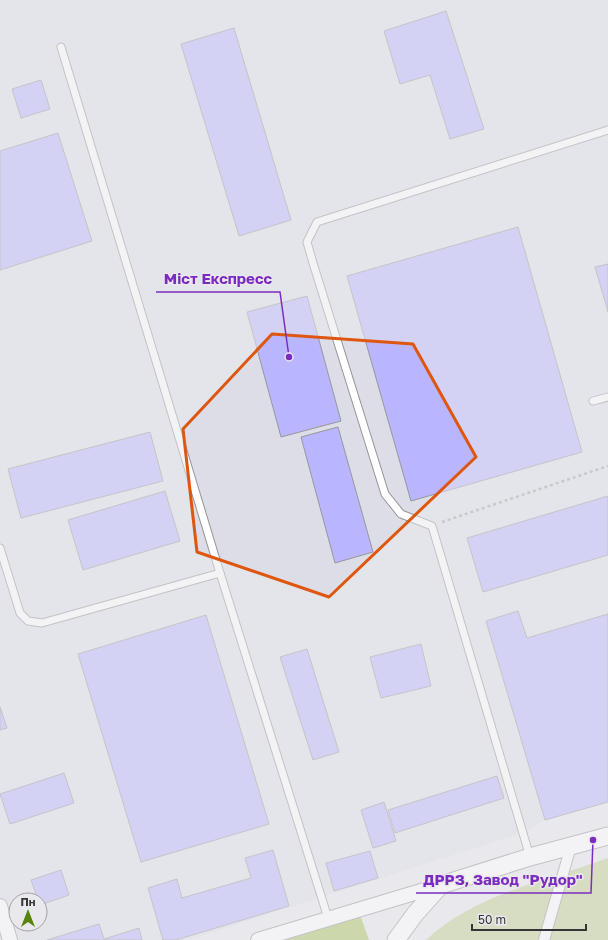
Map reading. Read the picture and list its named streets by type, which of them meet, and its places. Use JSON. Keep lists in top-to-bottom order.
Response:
{
  "places": ["Міст Експресс", "ДРРЗ, Завод \"Рудор\""],
  "scale_bar": "50 m",
  "north": "top"
}
